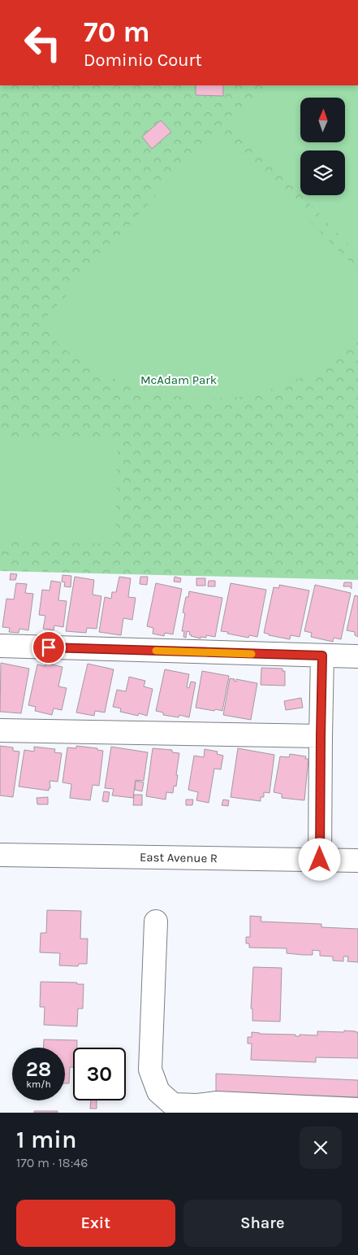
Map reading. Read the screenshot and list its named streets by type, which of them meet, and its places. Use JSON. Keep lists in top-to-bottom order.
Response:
{
  "streets": {
    "street": ["East Avenue R"]
  },
  "parks": ["McAdam Park"],
  "north": "top",
  "page": {
    "turn": ["70 m", "Dominio Court"],
    "speed": "28 km/h",
    "limit": "30",
    "heading": ["1 min", "170 m · 18:46"],
    "buttons": ["Exit", "Share"]
  }
}
